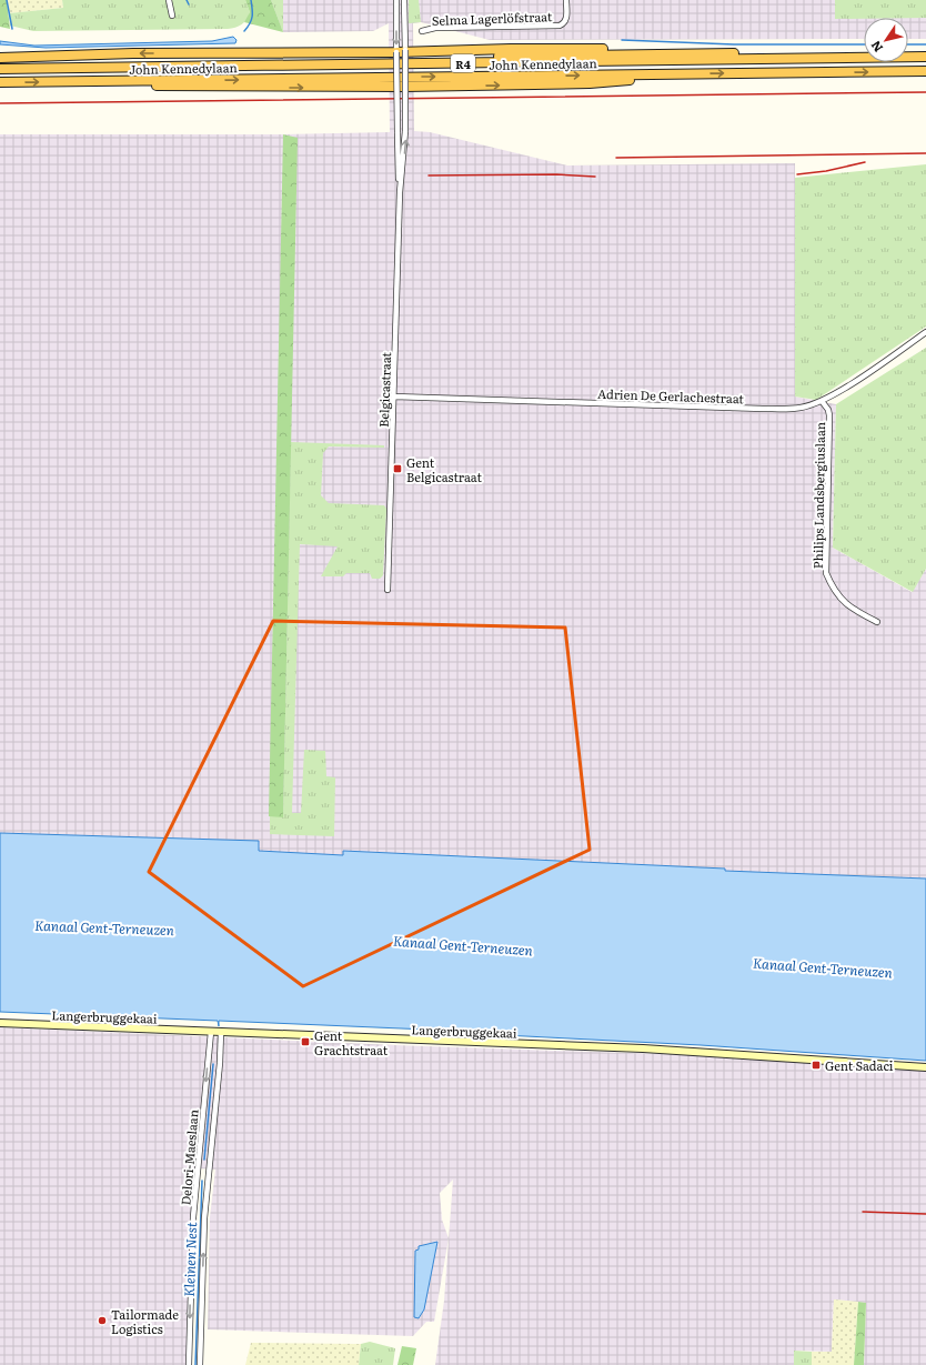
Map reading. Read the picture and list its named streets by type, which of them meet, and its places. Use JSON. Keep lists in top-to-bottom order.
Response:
{
  "streets": {
    "highway": ["R4", "John Kennedylaan"],
    "main road": ["Langerbruggekaai"],
    "street": [
      "Selma Lagerlöfstraat",
      "Belgicastraat",
      "Adrien De Gerlachestraat",
      "Philips Landsbergiuslaan",
      "Delori-Maeslaan"
    ]
  },
  "crossings": [
    ["R4", "John Kennedylaan"],
    ["R4", "Belgicastraat"],
    ["Belgicastraat", "Adrien De Gerlachestraat"],
    ["Adrien De Gerlachestraat", "Philips Landsbergiuslaan"],
    ["Langerbruggekaai", "Delori-Maeslaan"]
  ],
  "water": ["Kanaal Gent-Terneuzen", "Kleinen Nest"],
  "places": {
    "transit": ["Gent Belgicastraat", "Gent Grachtstraat", "Gent Sadaci"],
    "other": ["Tailormade Logistics"]
  },
  "north": "bottom left"
}
